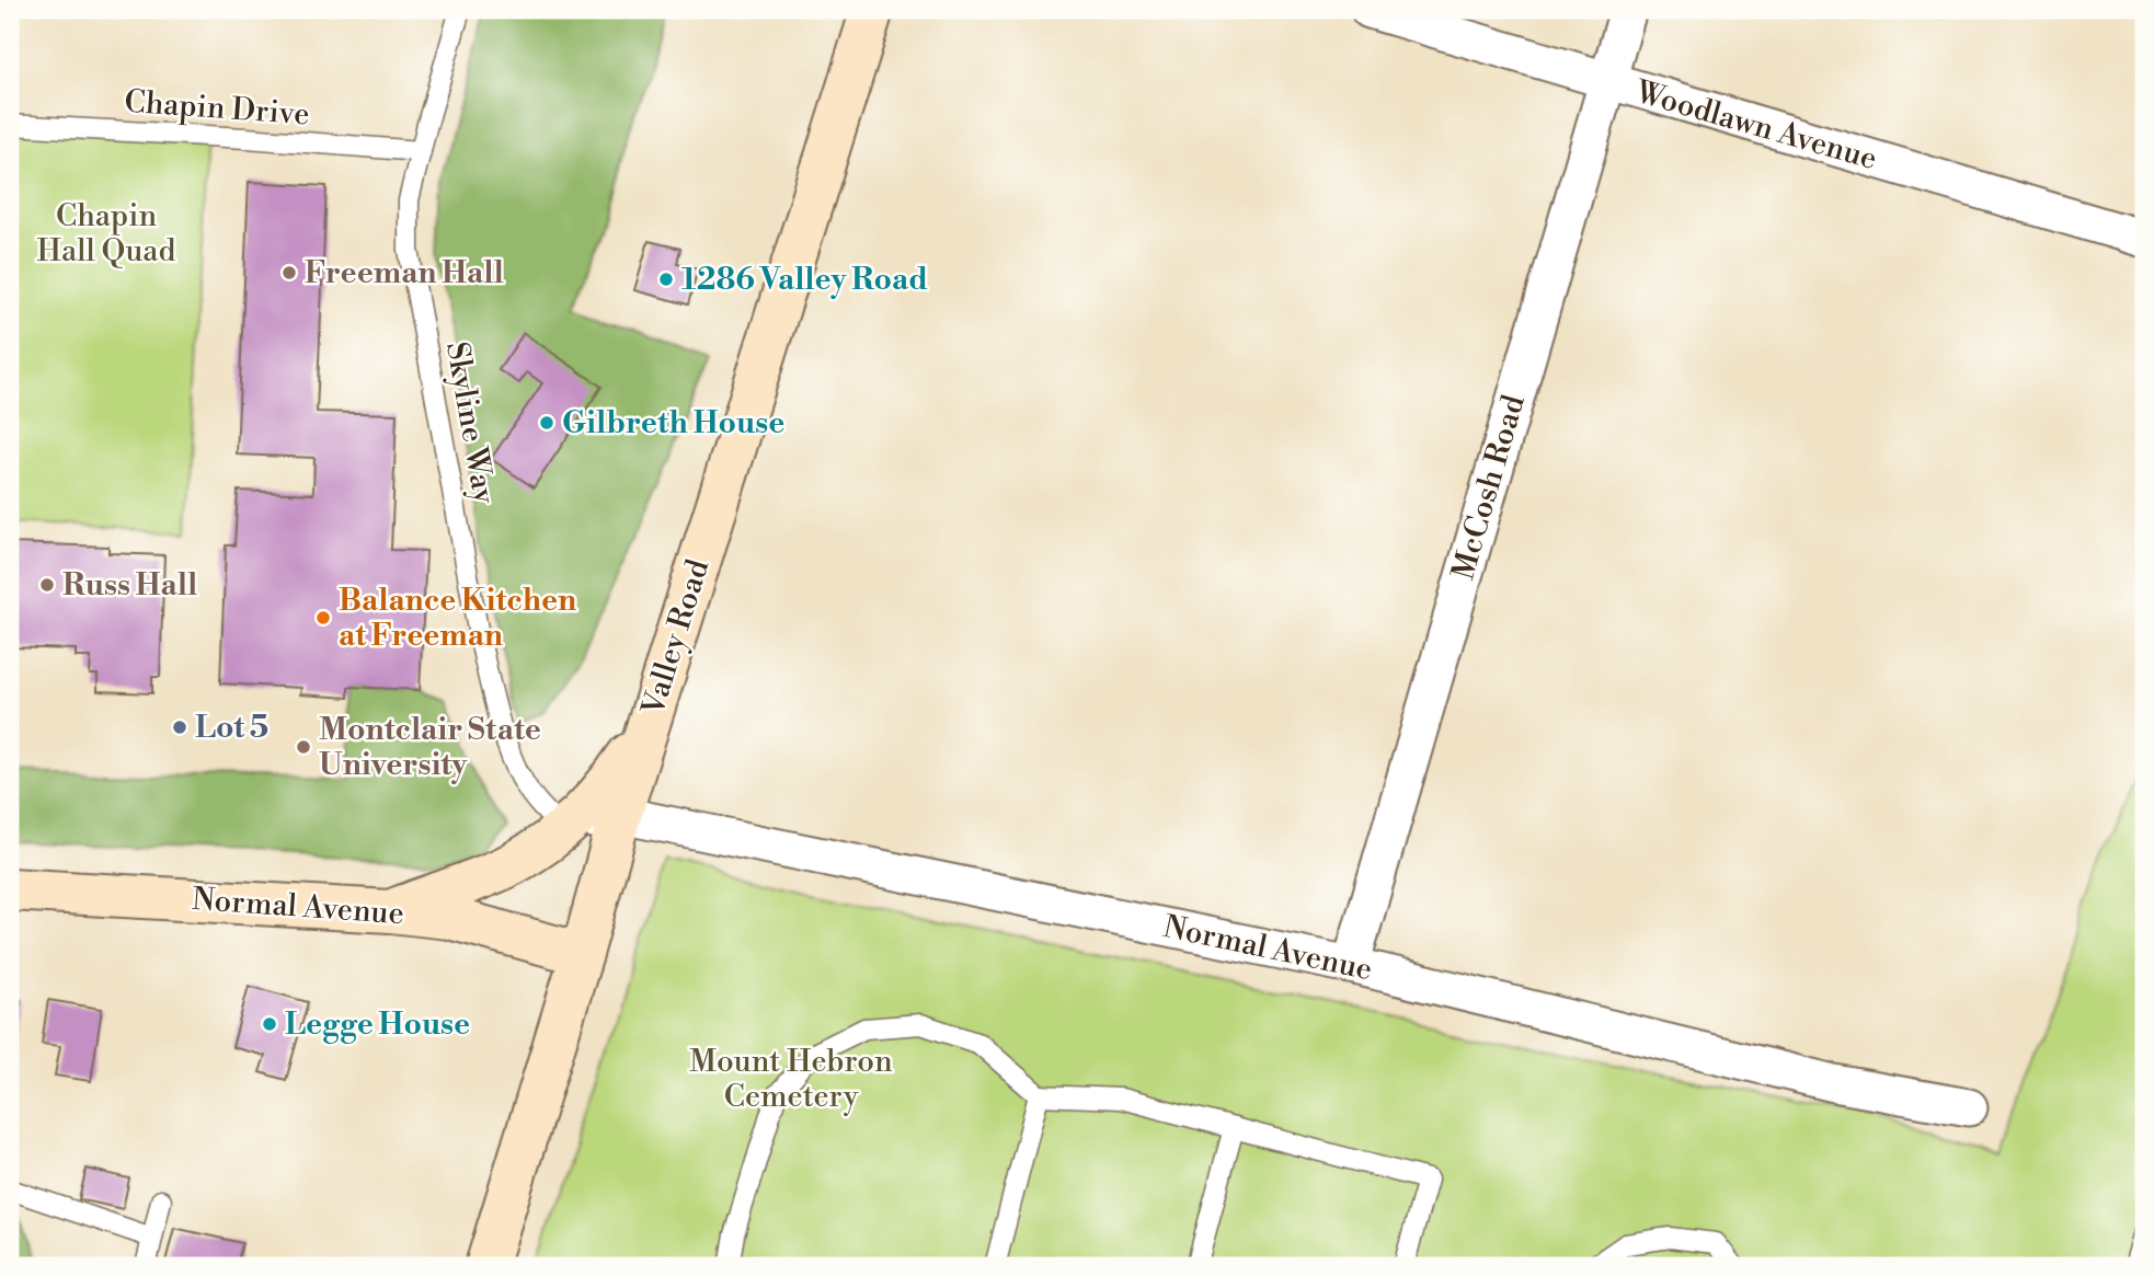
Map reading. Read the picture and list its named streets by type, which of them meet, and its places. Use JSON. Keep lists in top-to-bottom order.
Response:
{
  "streets": {
    "main road": ["Valley Road", "Normal Avenue"],
    "street": ["Woodlawn Avenue", "McCosh Road"],
    "lane": ["Chapin Drive", "Skyline Way"]
  },
  "crossings": [
    ["Chapin Drive", "Skyline Way"],
    ["Woodlawn Avenue", "McCosh Road"],
    ["Skyline Way", "Normal Avenue"],
    ["McCosh Road", "Normal Avenue"],
    ["Valley Road", "Normal Avenue"]
  ],
  "parks": ["Chapin Hall Quad", "Mount Hebron Cemetery"],
  "places": [
    "Freeman Hall",
    "1286 Valley Road",
    "Gilbreth House",
    "Russ Hall",
    "Balance Kitchen at Freeman",
    "Lot 5",
    "Montclair State University",
    "Legge House"
  ]
}
